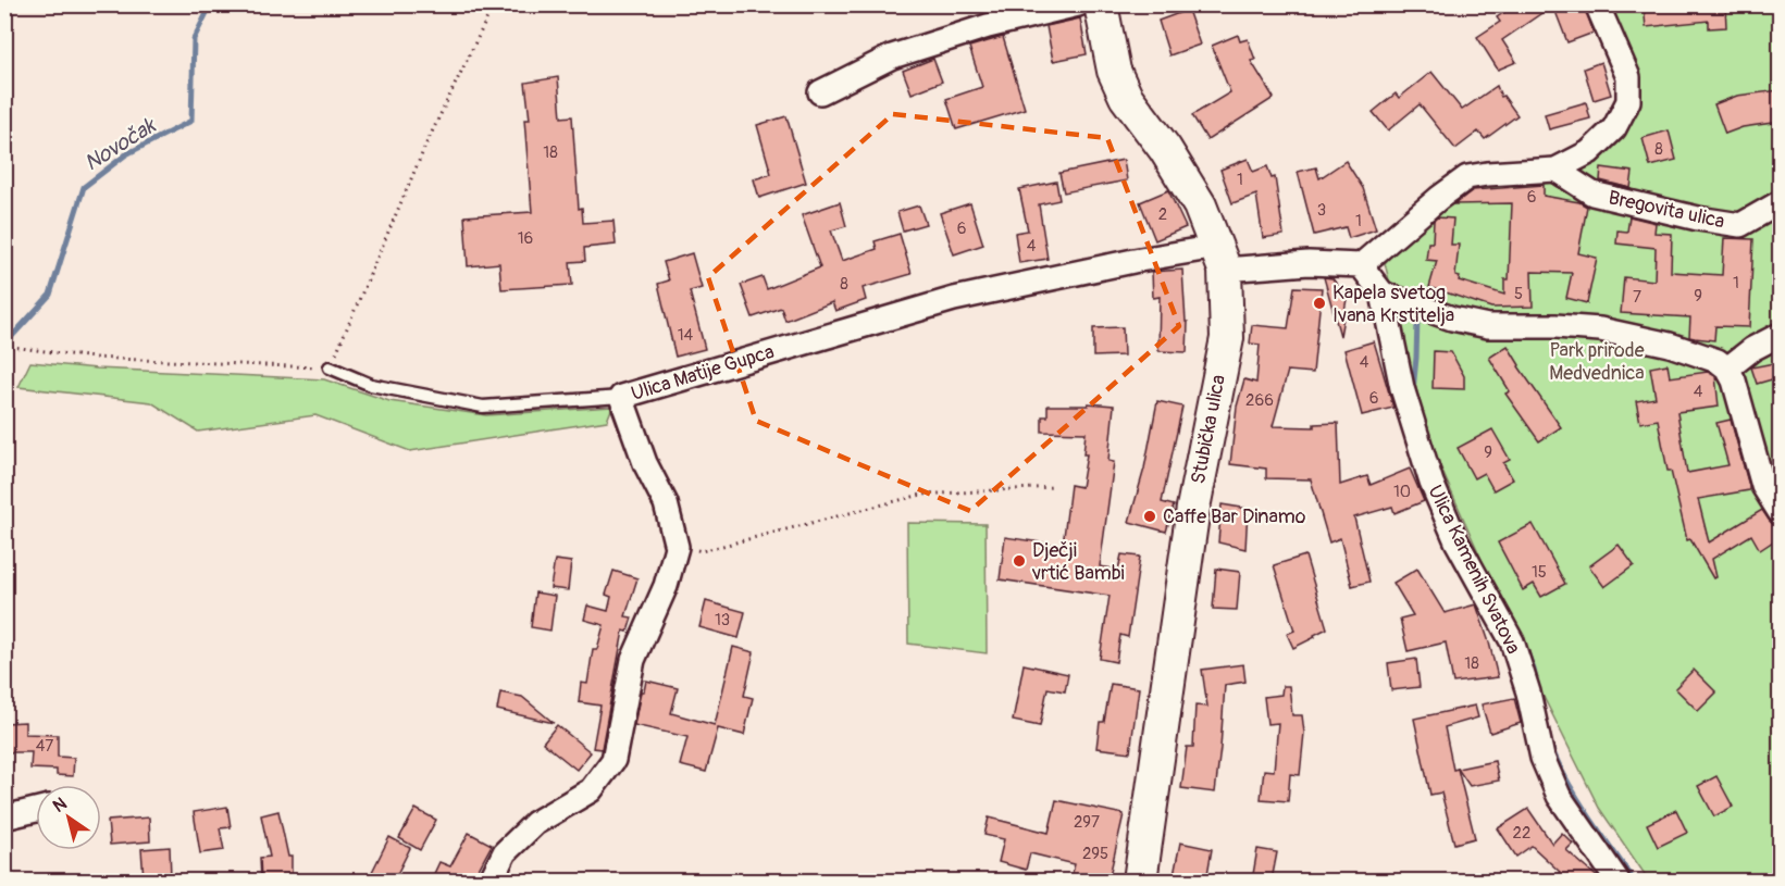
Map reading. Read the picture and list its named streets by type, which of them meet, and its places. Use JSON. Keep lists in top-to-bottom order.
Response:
{
  "streets": {
    "main road": ["Stubička ulica"],
    "street": ["Bregovita ulica", "Ulica Matije Gupca", "Ulica Kamenih Svatova"]
  },
  "crossings": [
    ["Ulica Matije Gupca", "Stubička ulica"]
  ],
  "water": ["Novočak"],
  "parks": ["Park prirode Medvednica"],
  "places": ["Kapela svetog Ivana Krstitelja", "Caffe Bar Dinamo", "Dječji vrtić Bambi"],
  "house_numbers": [
    "8",
    "18",
    "1",
    "6",
    "3",
    "2",
    "1",
    "6",
    "16",
    "4",
    "1",
    "8",
    "5",
    "9",
    "7",
    "14",
    "4",
    "4",
    "6",
    "266",
    "9",
    "10",
    "15",
    "13",
    "18",
    "47",
    "297",
    "22",
    "295"
  ],
  "north": "top left"
}
